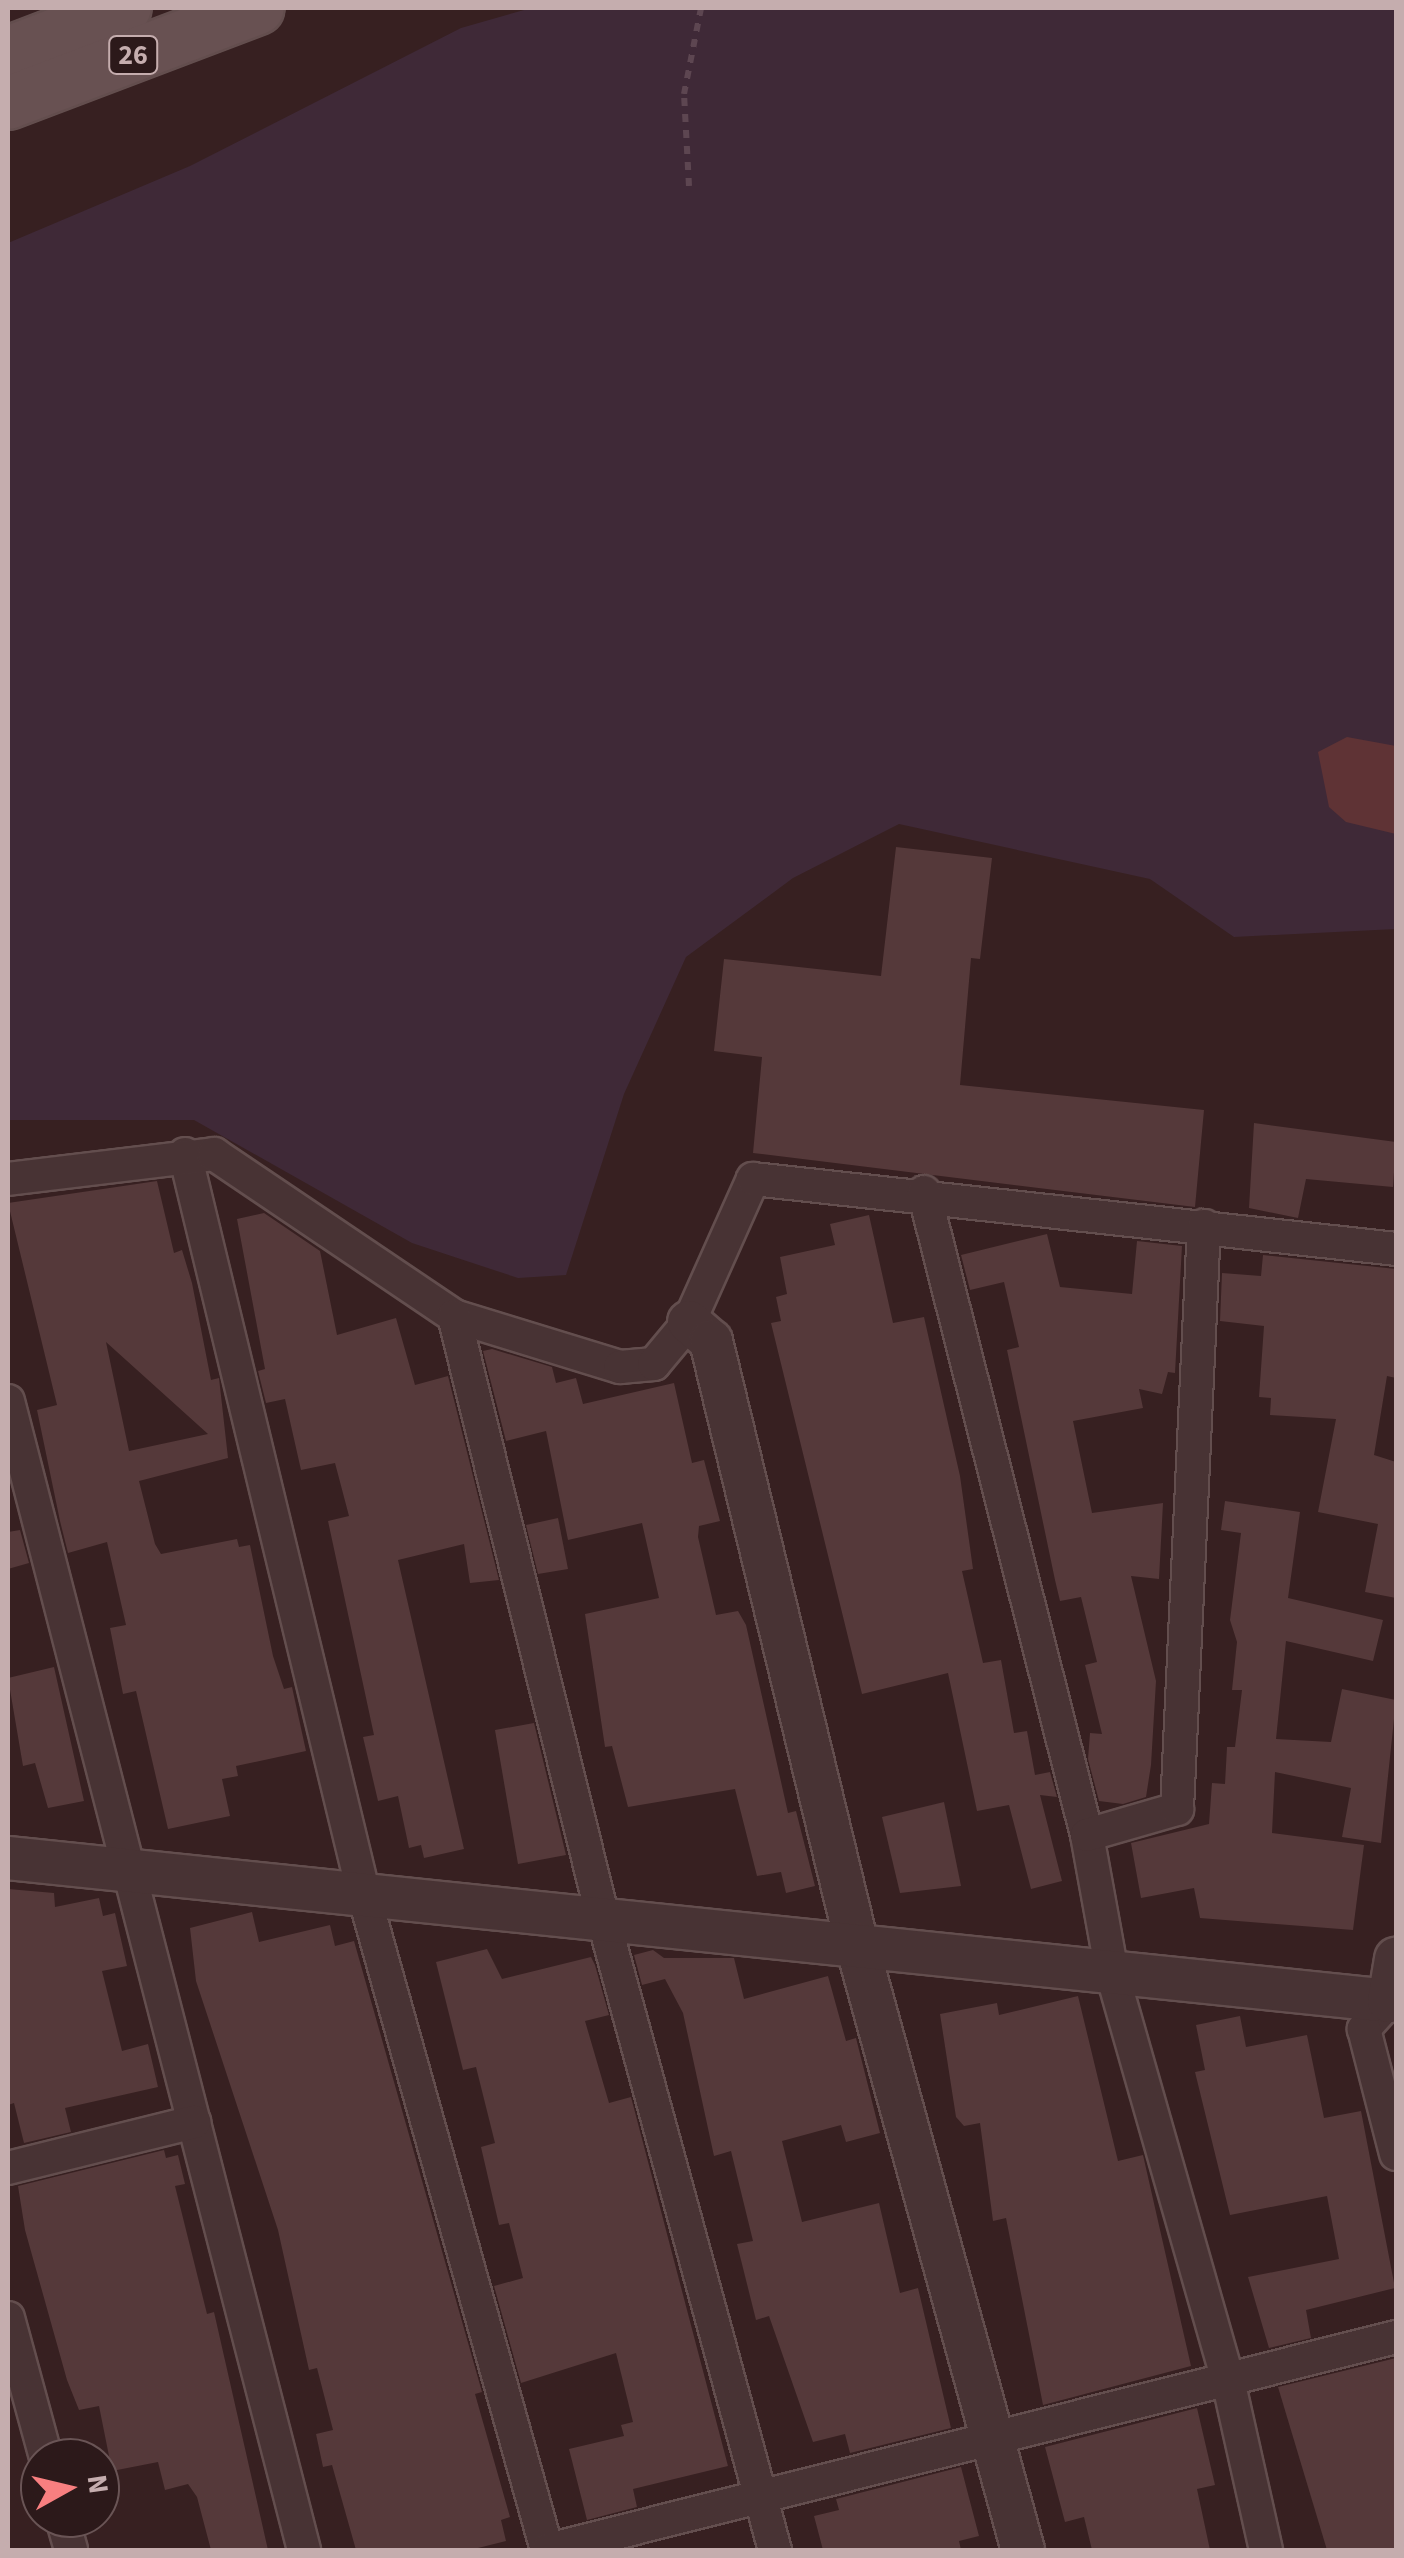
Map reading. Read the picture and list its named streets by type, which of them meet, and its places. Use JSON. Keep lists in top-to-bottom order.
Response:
{
  "streets": {
    "main road": ["26"]
  },
  "north": "right"
}
